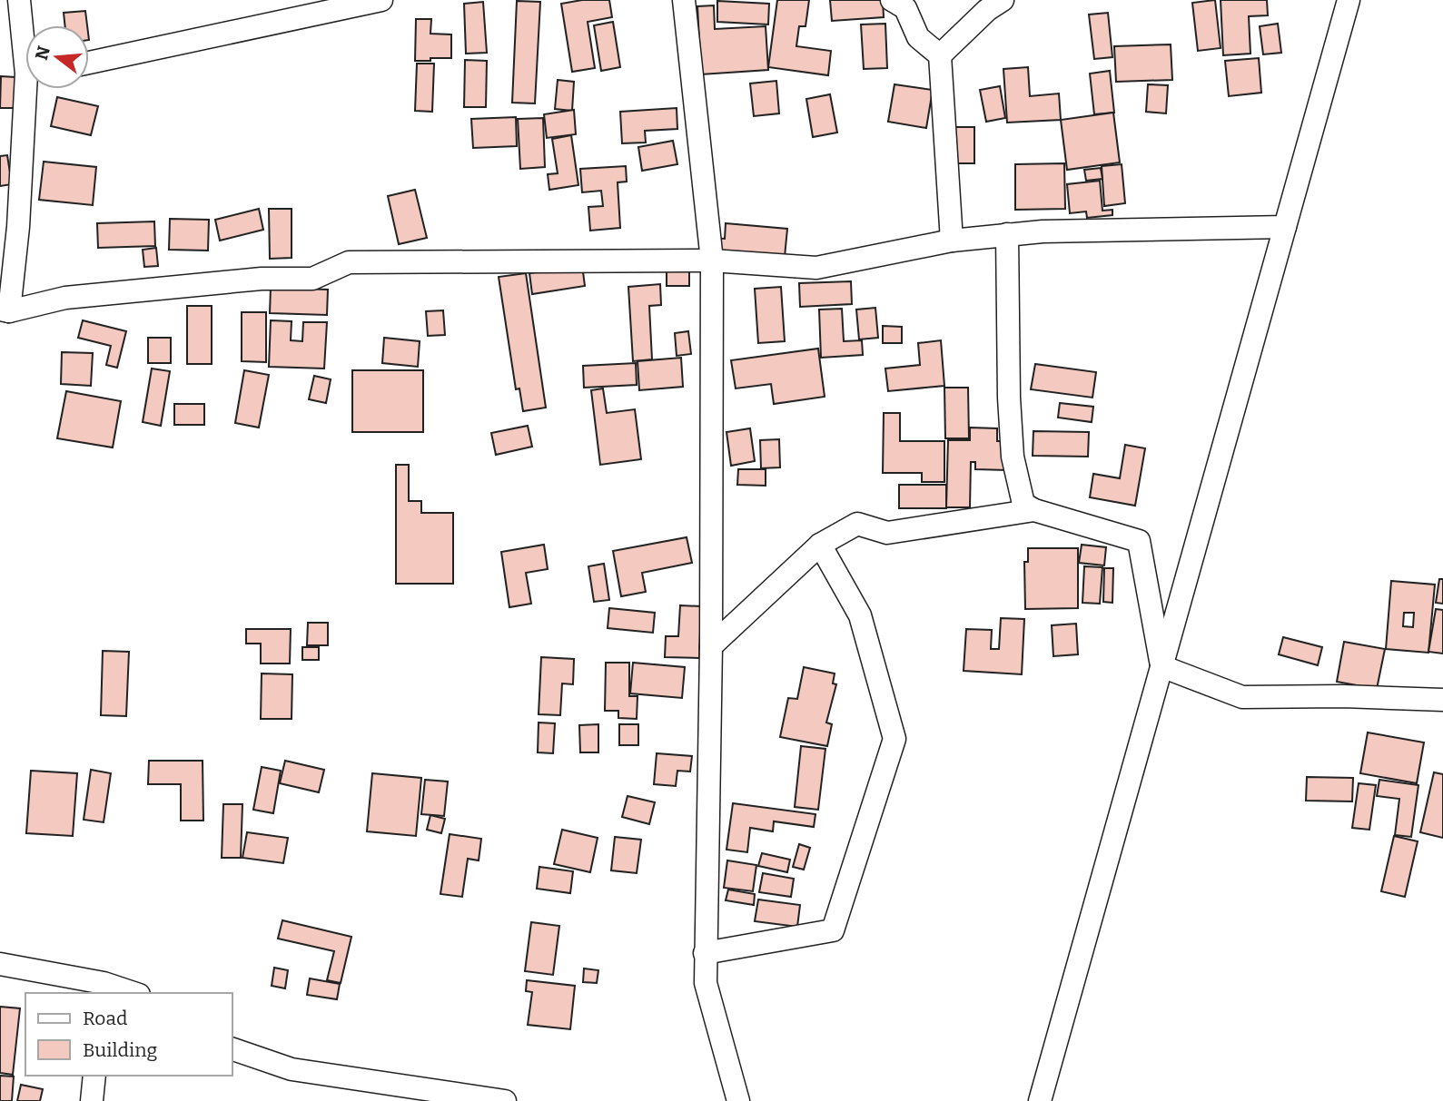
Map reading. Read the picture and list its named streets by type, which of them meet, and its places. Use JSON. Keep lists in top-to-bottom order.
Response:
{
  "legend": ["Road", "Building"],
  "north": "left"
}
